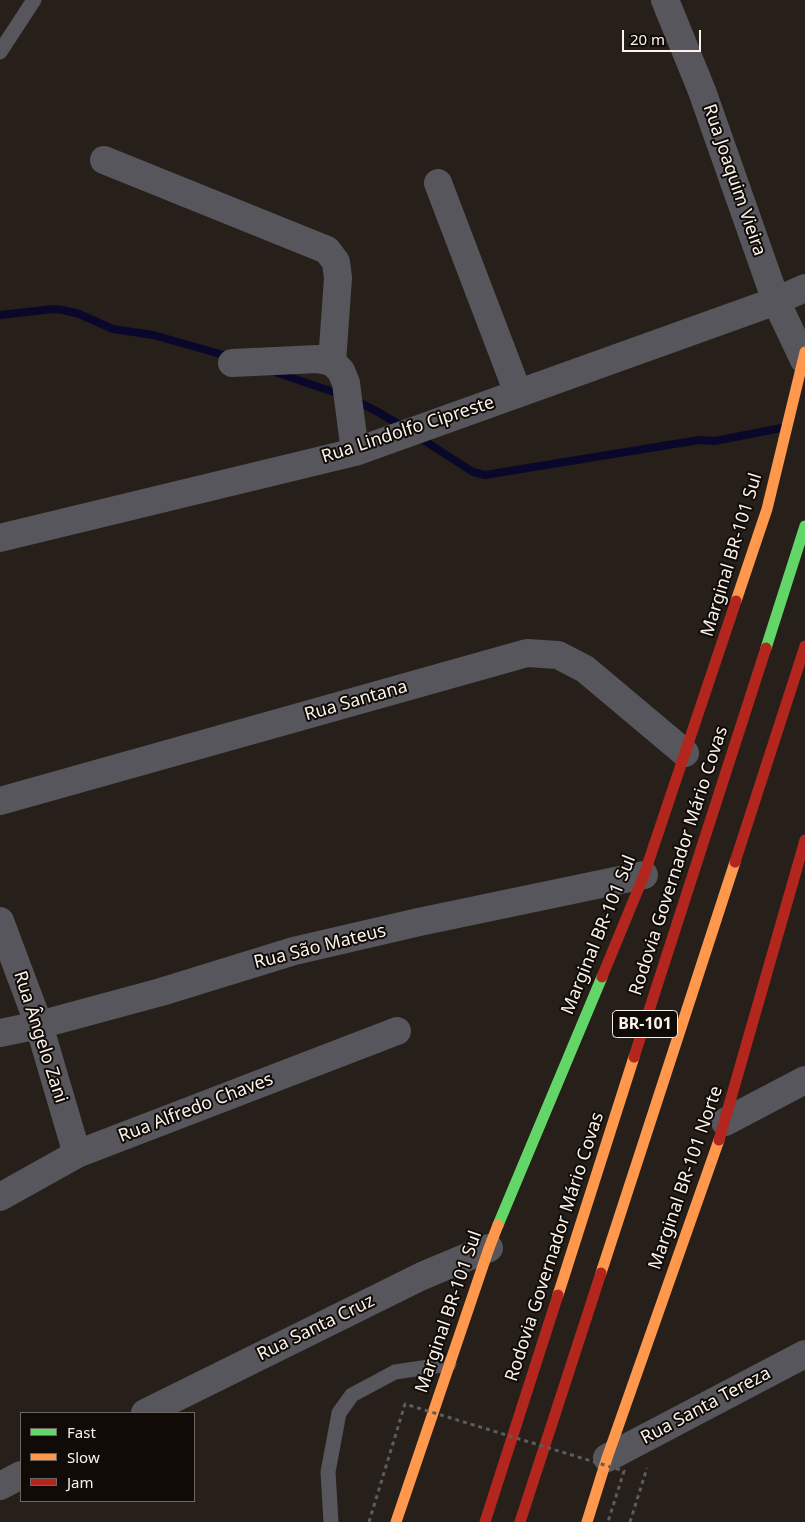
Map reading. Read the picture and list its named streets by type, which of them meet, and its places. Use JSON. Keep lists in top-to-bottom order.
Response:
{
  "streets": {
    "main road": [
      "Marginal BR-101 Sul",
      "Rodovia Governador Mário Covas",
      "BR-101",
      "Marginal BR-101 Norte"
    ],
    "street": [
      "Rua Joaquim Vieira",
      "Rua Lindolfo Cipreste",
      "Rua Santana",
      "Rua São Mateus",
      "Rua Ângelo Zani",
      "Rua Alfredo Chaves",
      "Rua Santa Cruz",
      "Rua Santa Tereza"
    ]
  },
  "crossings": [
    ["Rua Joaquim Vieira", "Rua Lindolfo Cipreste"],
    ["Rua Joaquim Vieira", "Marginal BR-101 Sul"],
    ["Marginal BR-101 Sul", "Rua Santana"],
    ["Marginal BR-101 Sul", "Rua São Mateus"],
    ["Marginal BR-101 Sul", "Rua Santa Cruz"],
    ["Rua São Mateus", "Rua Ângelo Zani"],
    ["Rua Ângelo Zani", "Rua Alfredo Chaves"],
    ["Marginal BR-101 Norte", "Rua Santa Tereza"]
  ],
  "legend": ["Fast", "Slow", "Jam"],
  "scale_bar": "20 m"
}
